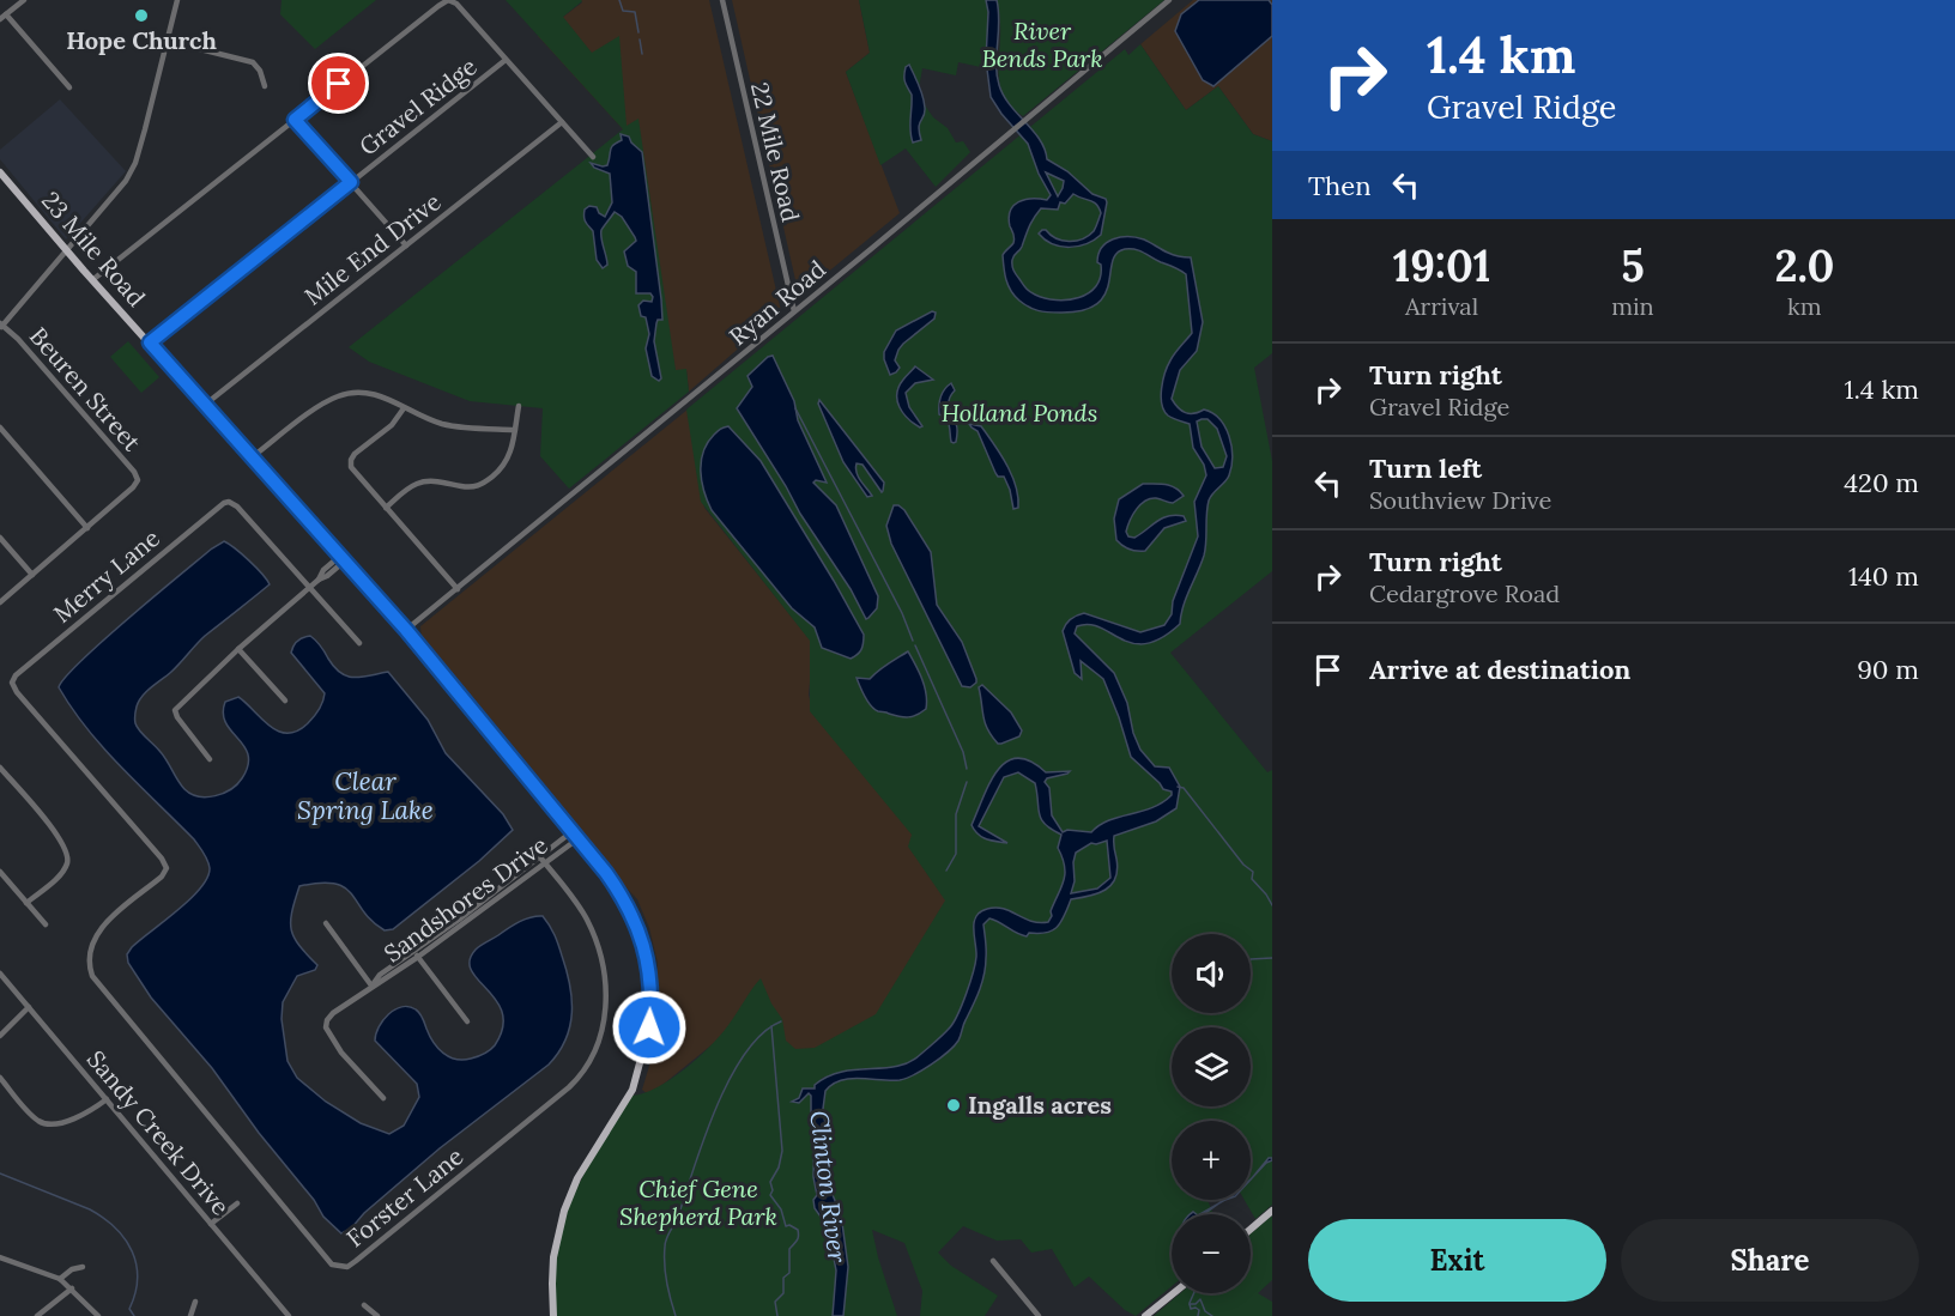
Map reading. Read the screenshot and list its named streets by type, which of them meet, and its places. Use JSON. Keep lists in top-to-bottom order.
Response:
{
  "streets": {
    "main road": ["23 Mile Road"],
    "street": [
      "Gravel Ridge",
      "22 Mile Road",
      "Mile End Drive",
      "Ryan Road",
      "Beuren Street",
      "Merry Lane",
      "Sandshores Drive",
      "Sandy Creek Drive",
      "Forster Lane"
    ]
  },
  "crossings": [
    ["Gravel Ridge", "23 Mile Road"],
    ["22 Mile Road", "Ryan Road"],
    ["23 Mile Road", "Mile End Drive"],
    ["23 Mile Road", "Ryan Road"],
    ["23 Mile Road", "Sandshores Drive"],
    ["Merry Lane", "Forster Lane"],
    ["Sandshores Drive", "Forster Lane"]
  ],
  "water": ["Clear Spring Lake", "Clinton River"],
  "parks": ["River Bends Park", "Holland Ponds", "Chief Gene Shepherd Park"],
  "places": ["Hope Church", "Ingalls acres"],
  "page": {
    "turn": ["1.4 km", "Gravel Ridge"],
    "then": "Then",
    "eta": [
      "19:01",
      "Arrival",
      "5",
      "min",
      "2.0",
      "km"
    ],
    "list": [
      {
        "name": "Turn right",
        "note": "Gravel Ridge",
        "value": "1.4 km"
      },
      {
        "name": "Turn left",
        "note": "Southview Drive",
        "value": "420 m"
      },
      {
        "name": "Turn right",
        "note": "Cedargrove Road",
        "value": "140 m"
      },
      {
        "name": "Arrive at destination",
        "value": "90 m"
      }
    ],
    "map_buttons": ["+", "−"],
    "buttons": ["Exit", "Share"]
  }
}
